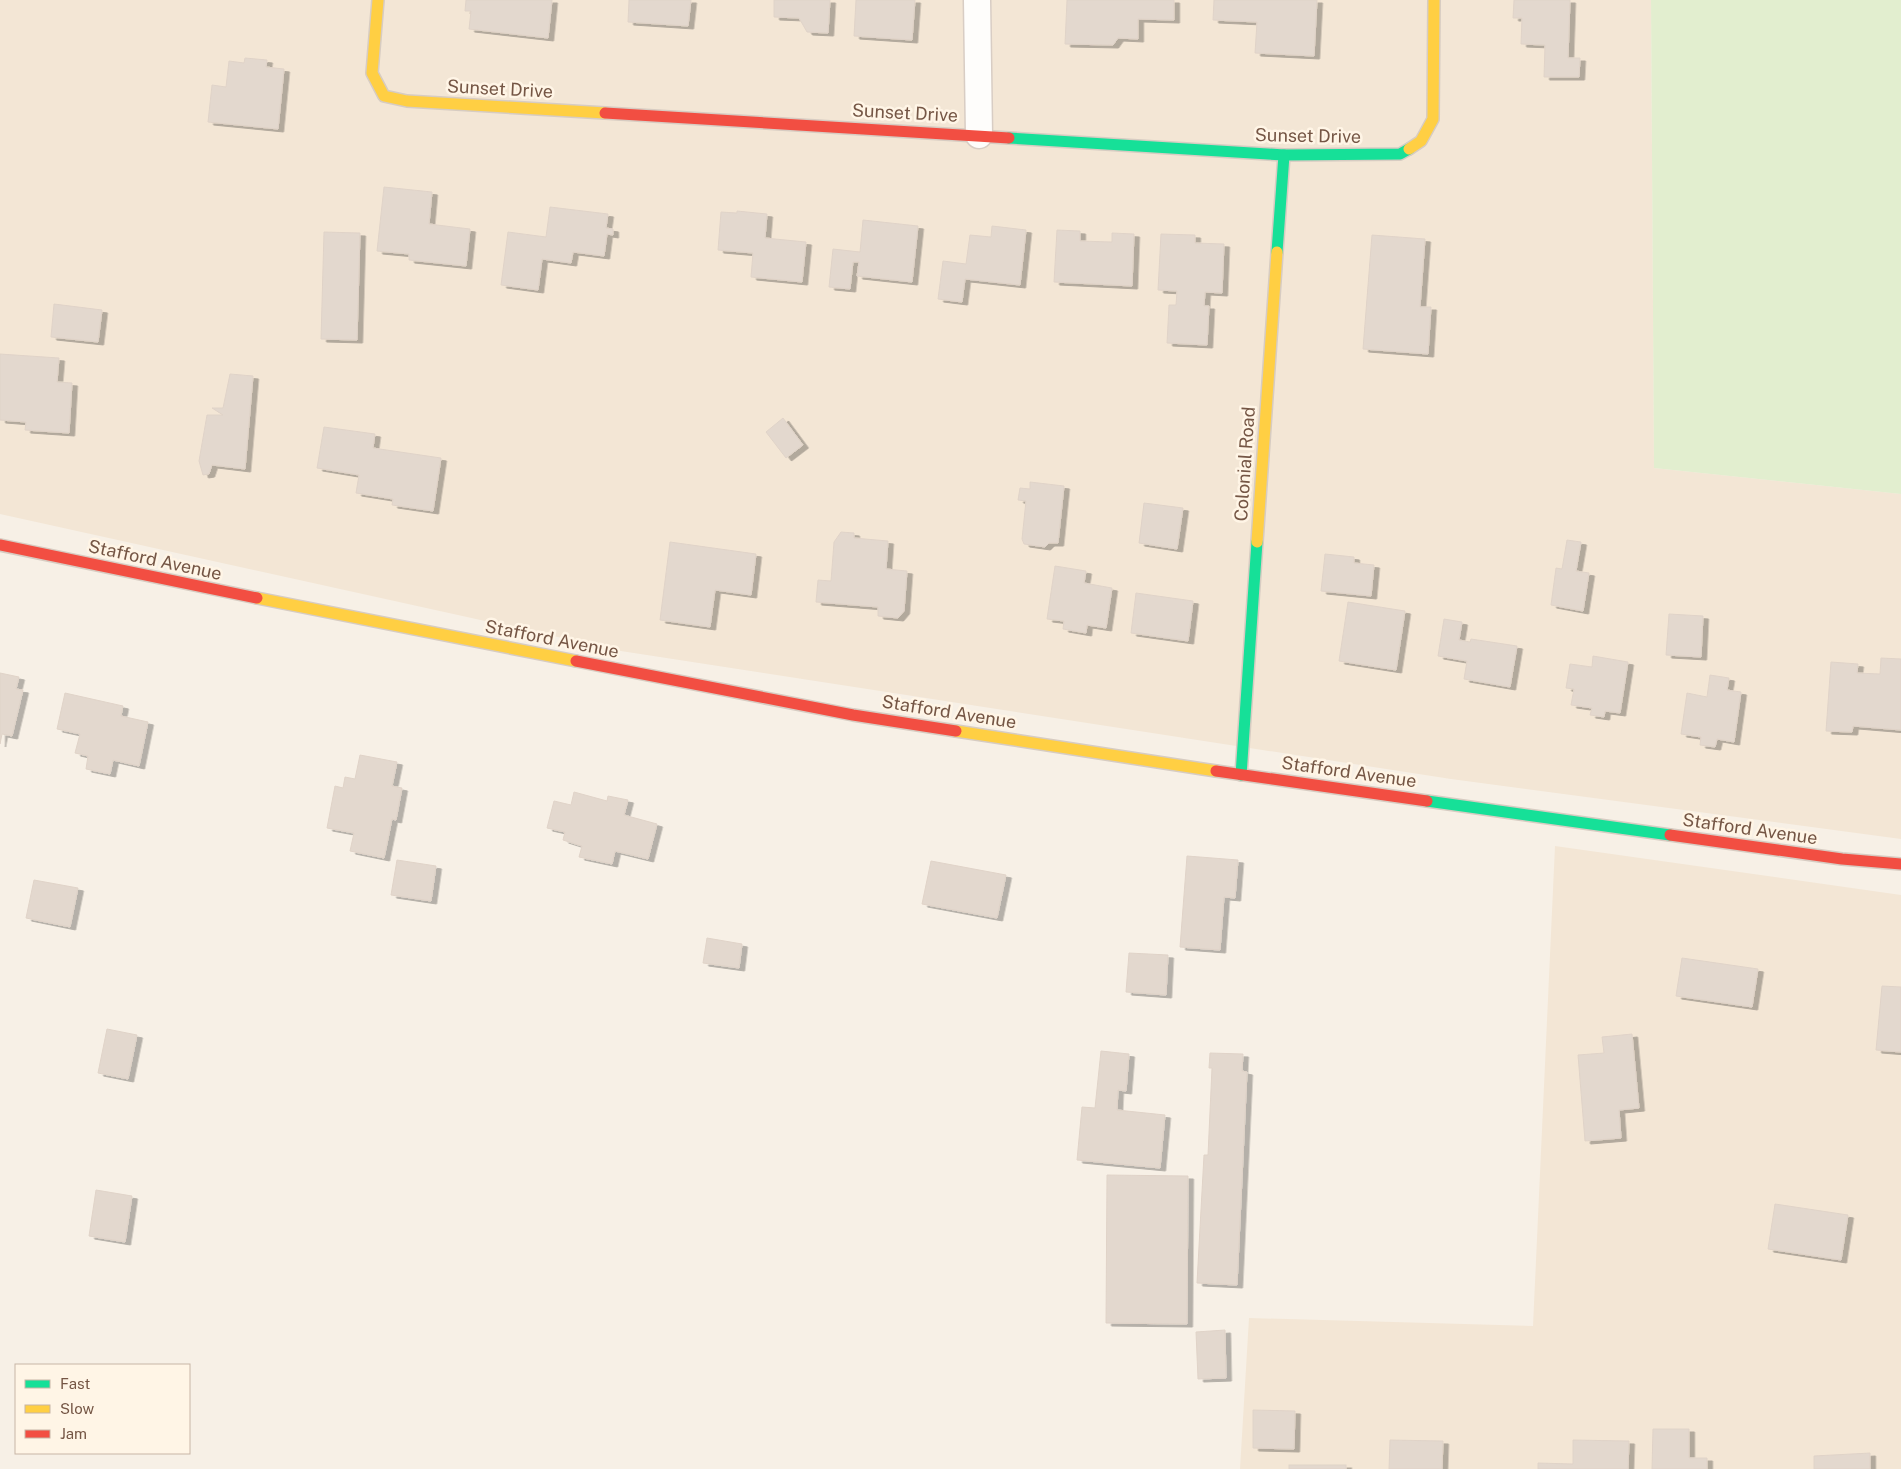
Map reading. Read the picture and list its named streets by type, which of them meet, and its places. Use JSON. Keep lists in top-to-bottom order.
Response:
{
  "streets": {
    "main road": ["Sunset Drive", "Colonial Road", "Stafford Avenue"]
  },
  "crossings": [
    ["Sunset Drive", "Colonial Road"],
    ["Colonial Road", "Stafford Avenue"]
  ],
  "legend": ["Fast", "Slow", "Jam"]
}
